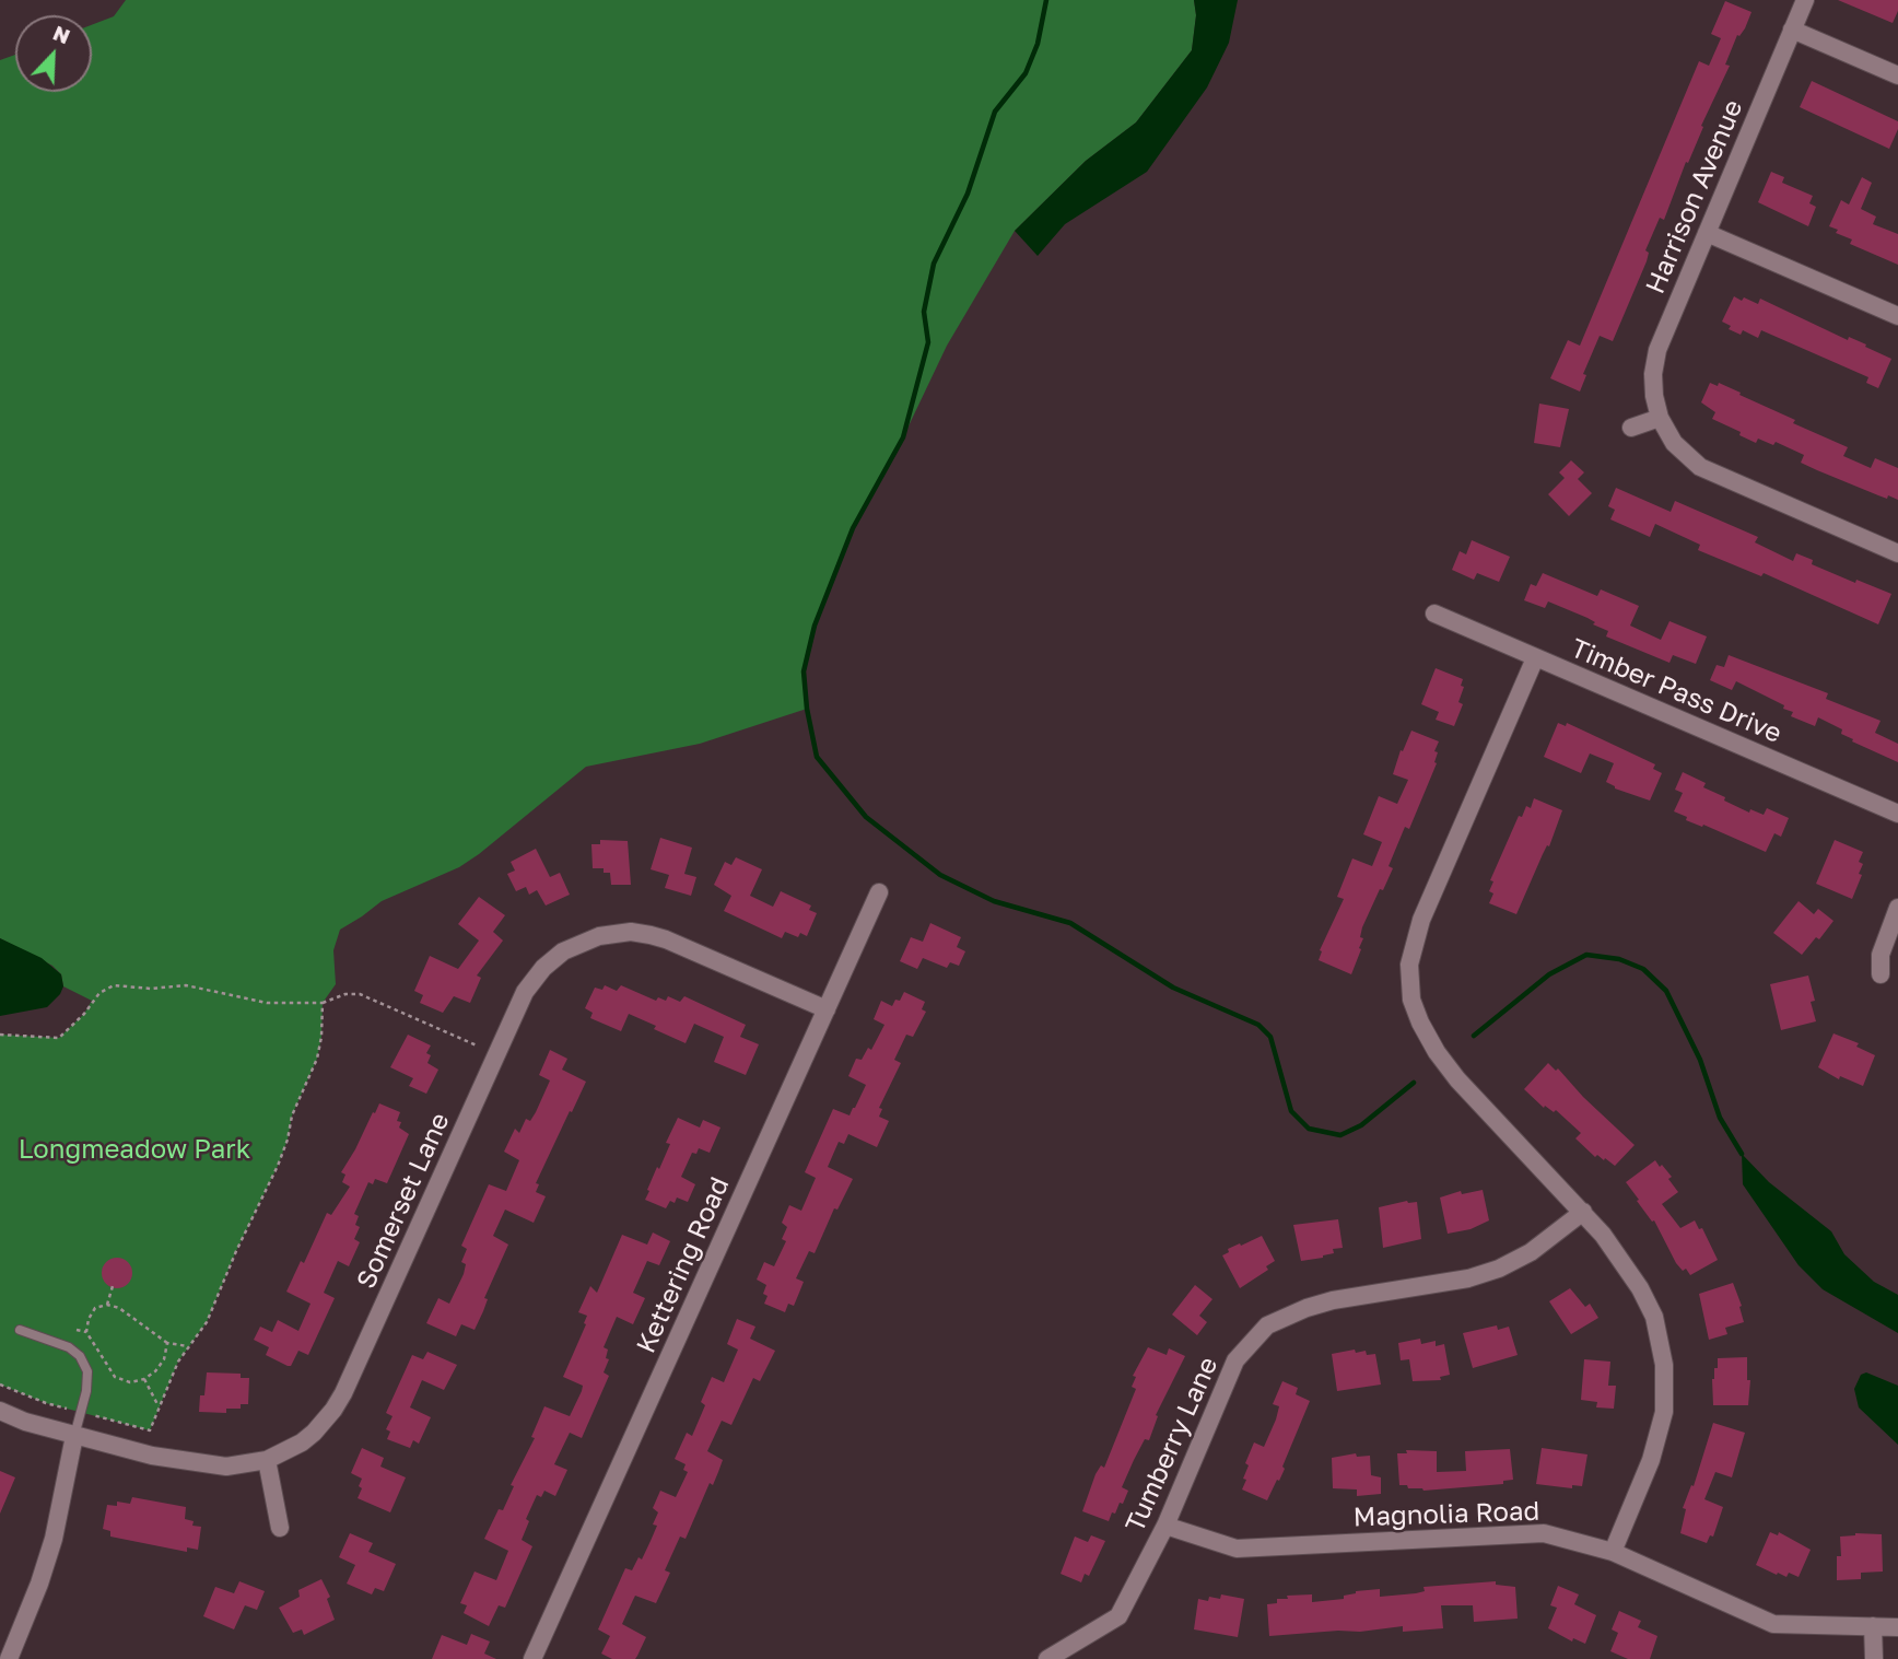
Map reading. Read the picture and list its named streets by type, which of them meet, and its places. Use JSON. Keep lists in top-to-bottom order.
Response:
{
  "streets": {
    "street": [
      "Harrison Avenue",
      "Timber Pass Drive",
      "Somerset Lane",
      "Kettering Road",
      "Tumberry Lane",
      "Magnolia Road"
    ]
  },
  "crossings": [
    ["Somerset Lane", "Kettering Road"],
    ["Tumberry Lane", "Magnolia Road"]
  ],
  "parks": ["Longmeadow Park"],
  "north": "top right"
}
